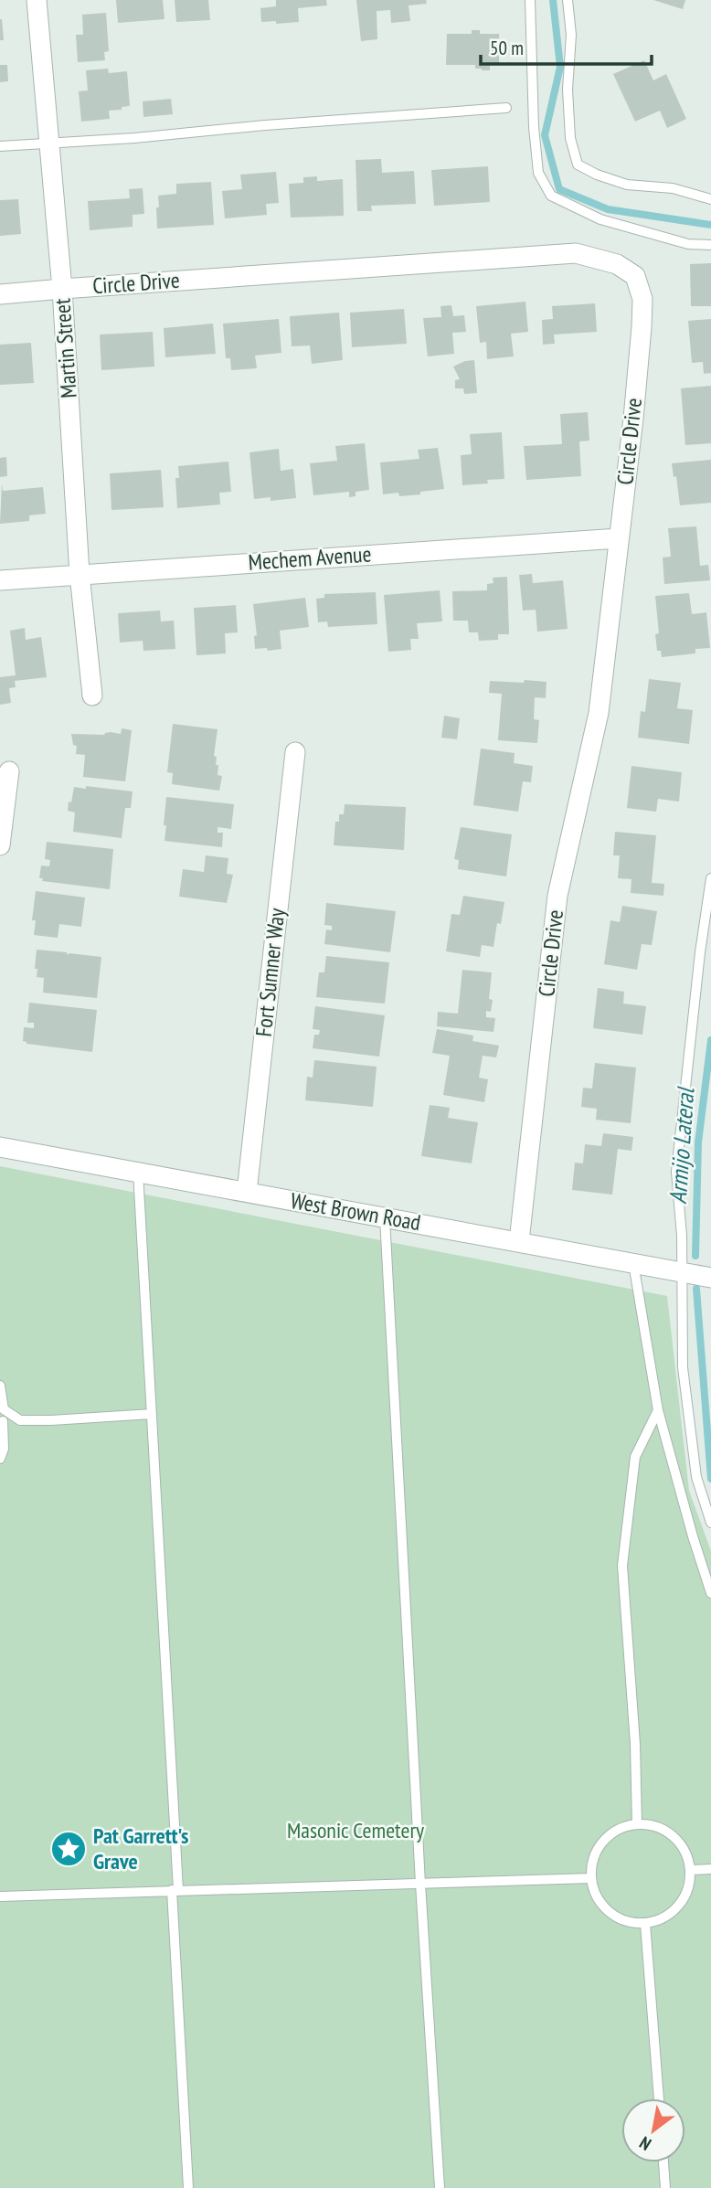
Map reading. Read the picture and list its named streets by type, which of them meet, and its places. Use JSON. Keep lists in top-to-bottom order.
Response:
{
  "streets": {
    "street": [
      "Circle Drive",
      "Martin Street",
      "Mechem Avenue",
      "Fort Sumner Way",
      "West Brown Road"
    ]
  },
  "crossings": [
    ["Circle Drive", "Martin Street"],
    ["Circle Drive", "Mechem Avenue"],
    ["Circle Drive", "West Brown Road"],
    ["Martin Street", "Mechem Avenue"],
    ["Fort Sumner Way", "West Brown Road"]
  ],
  "water": ["Armijo Lateral"],
  "parks": ["Masonic Cemetery"],
  "places": {
    "place": ["Pat Garrett's Grave"]
  },
  "scale_bar": "50 m",
  "north": "bottom left"
}
